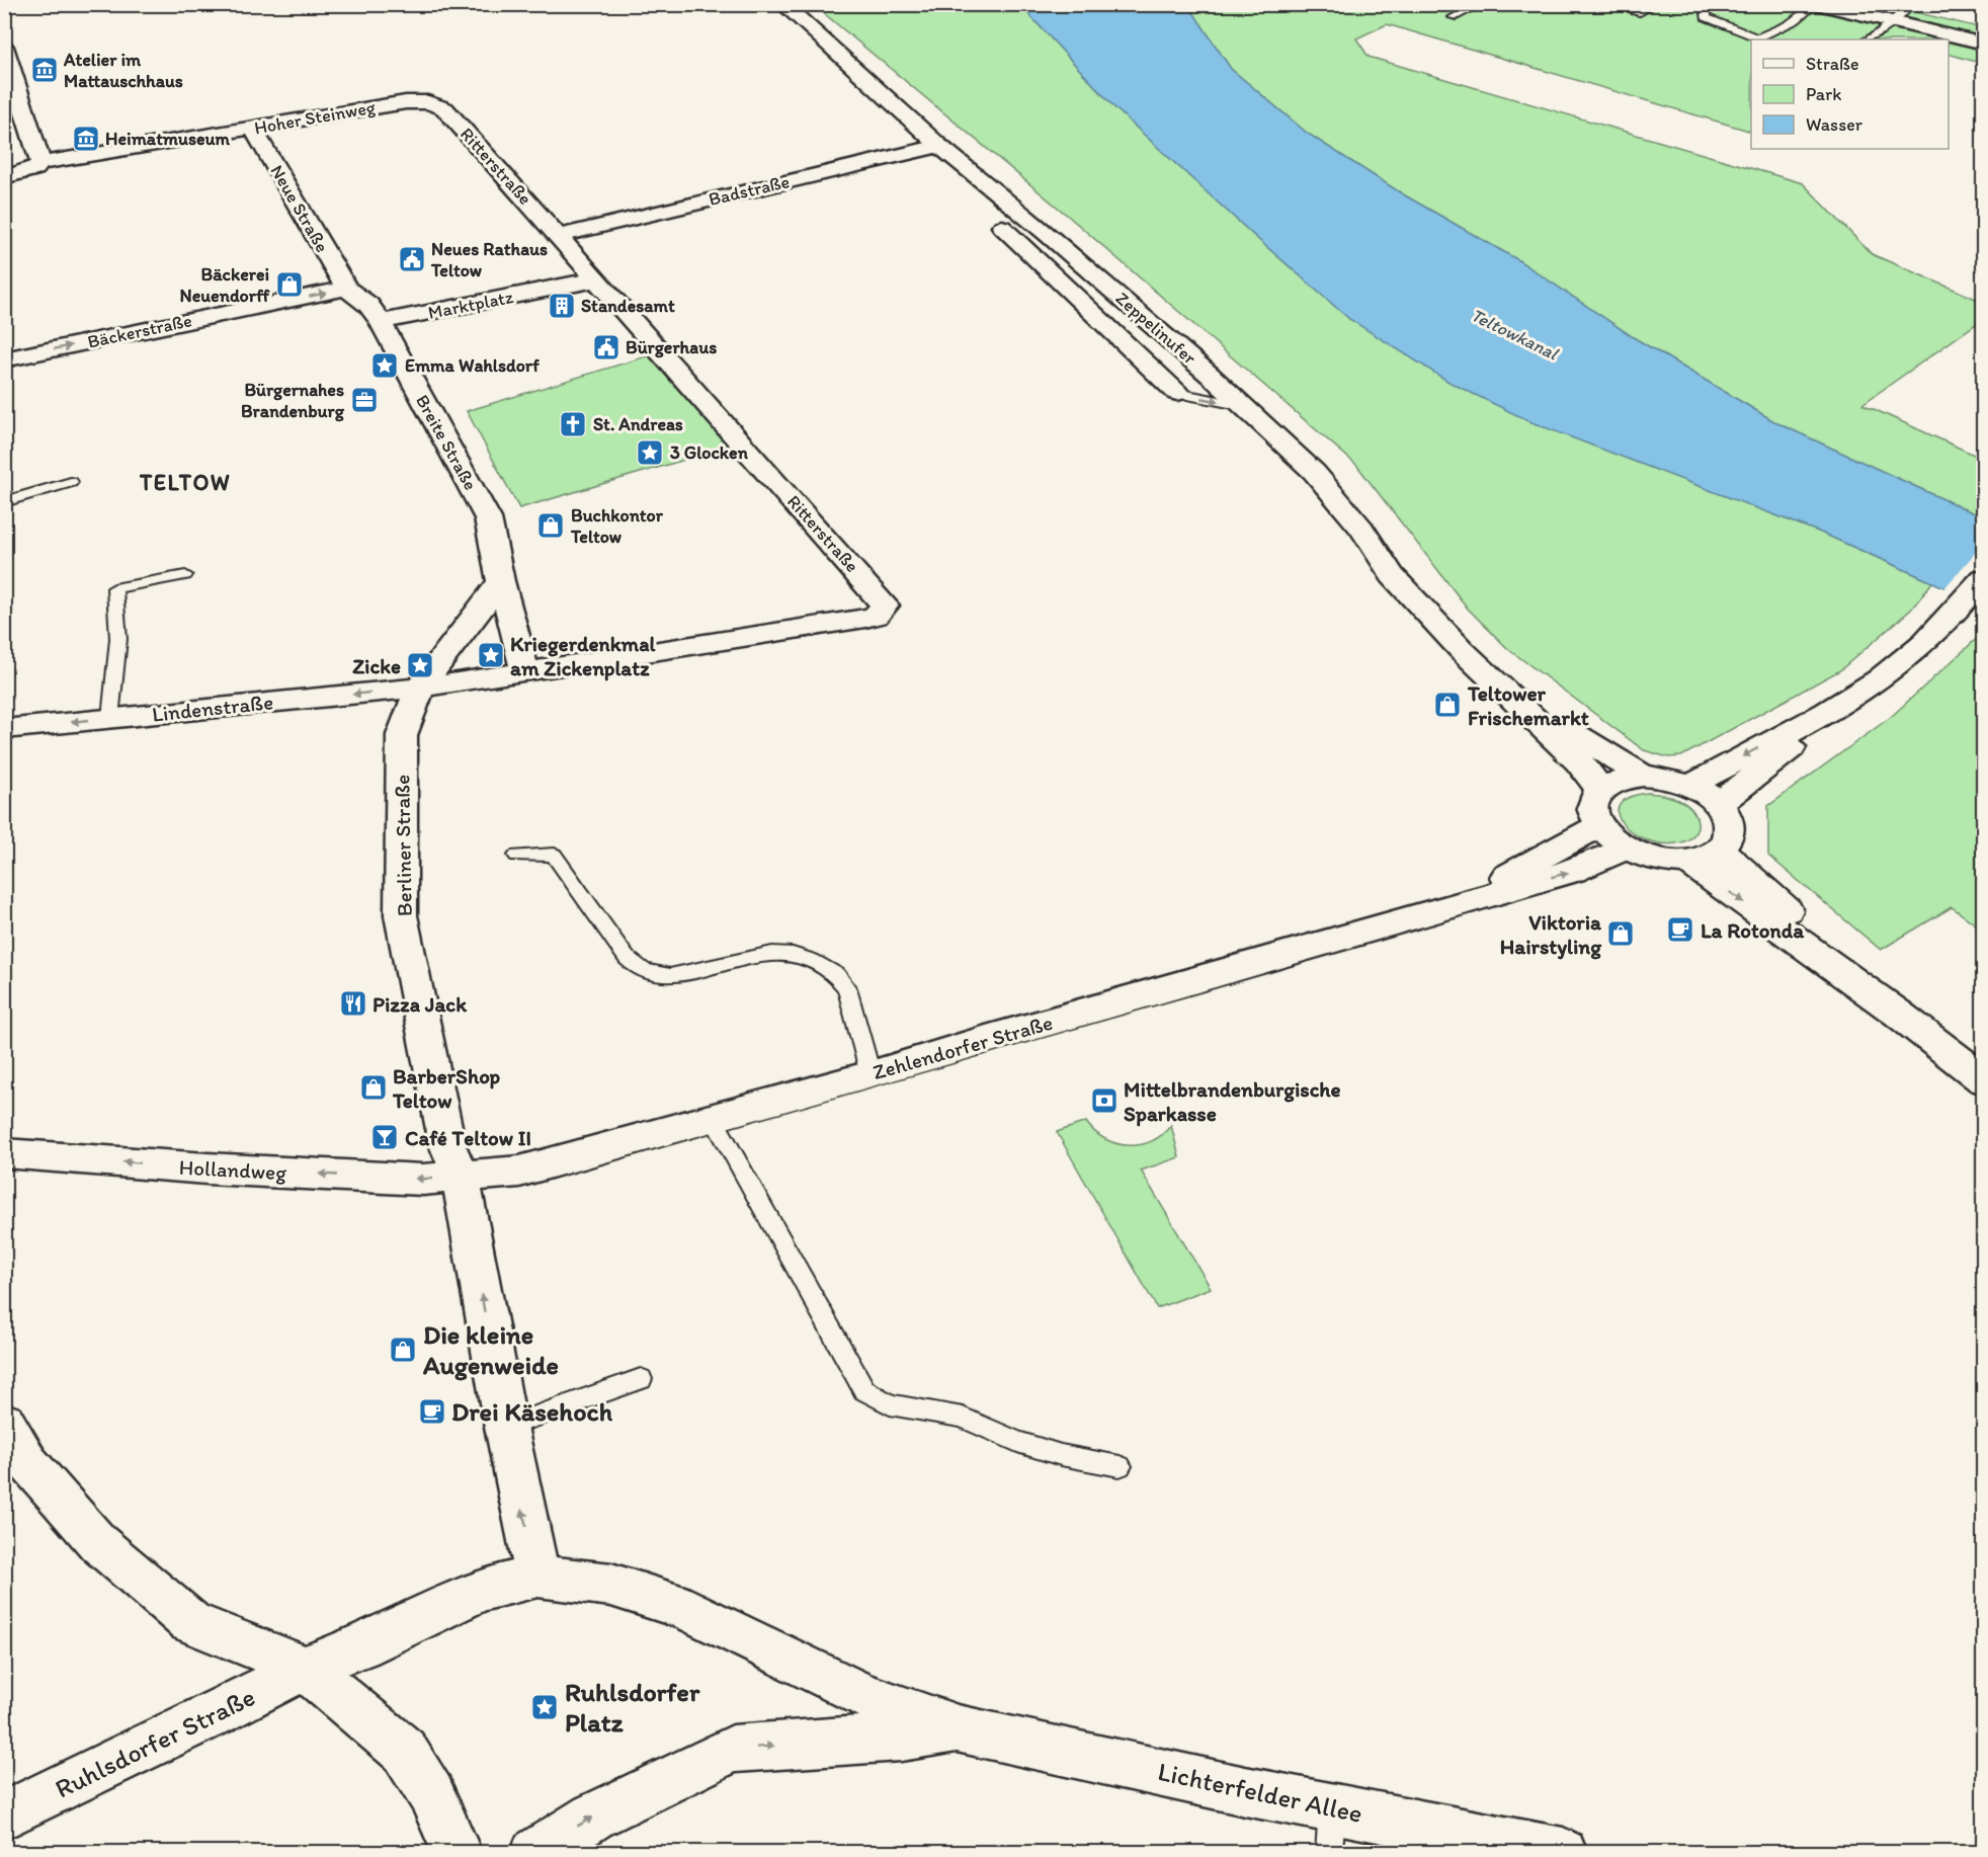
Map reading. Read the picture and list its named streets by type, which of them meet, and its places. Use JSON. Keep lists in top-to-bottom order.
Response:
{
  "streets": {
    "street": [
      "Hoher Steinweg",
      "Ritterstraße",
      "Badstraße",
      "Neue Straße",
      "Marktplatz",
      "Zeppelinufer",
      "Bäckerstraße",
      "Breite Straße",
      "Lindenstraße",
      "Berliner Straße",
      "Zehlendorfer Straße",
      "Hollandweg",
      "Ruhlsdorfer Straße",
      "Lichterfelder Allee"
    ]
  },
  "crossings": [
    ["Hoher Steinweg", "Ritterstraße"],
    ["Hoher Steinweg", "Neue Straße"],
    ["Ritterstraße", "Badstraße"],
    ["Ritterstraße", "Marktplatz"],
    ["Ritterstraße", "Breite Straße"],
    ["Ritterstraße", "Lindenstraße"],
    ["Ritterstraße", "Berliner Straße"],
    ["Badstraße", "Zeppelinufer"],
    ["Neue Straße", "Bäckerstraße"],
    ["Neue Straße", "Breite Straße"],
    ["Marktplatz", "Breite Straße"],
    ["Zeppelinufer", "Zehlendorfer Straße"],
    ["Bäckerstraße", "Breite Straße"],
    ["Lindenstraße", "Berliner Straße"],
    ["Berliner Straße", "Zehlendorfer Straße"],
    ["Berliner Straße", "Hollandweg"],
    ["Zehlendorfer Straße", "Hollandweg"]
  ],
  "one_way": [
    "Bäckerstraße",
    "Lindenstraße",
    "Berliner Straße",
    "Hollandweg"
  ],
  "districts": ["TELTOW"],
  "water": ["Teltowkanal"],
  "places": {
    "museum": ["Atelier im Mattauschhaus", "Heimatmuseum"],
    "public building": ["Neues Rathaus Teltow", "Bürgerhaus"],
    "shop": [
      "Bäckerei Neuendorff",
      "Buchkontor Teltow",
      "Teltower Frischemarkt",
      "Viktoria Hairstyling",
      "BarberShop Teltow",
      "Die kleine Augenweide"
    ],
    "building": ["Standesamt"],
    "place": [
      "Emma Wahlsdorf",
      "3 Glocken",
      "Kriegerdenkmal am Zickenplatz",
      "Zicke",
      "Ruhlsdorfer Platz"
    ],
    "office": ["Bürgernahes Brandenburg"],
    "church": ["St. Andreas"],
    "cafe": ["La Rotonda", "Drei Käsehoch"],
    "restaurant": ["Pizza Jack"],
    "bank": ["Mittelbrandenburgische Sparkasse"],
    "bar": ["Café Teltow II"]
  },
  "legend": ["Straße", "Park", "Wasser"]
}
